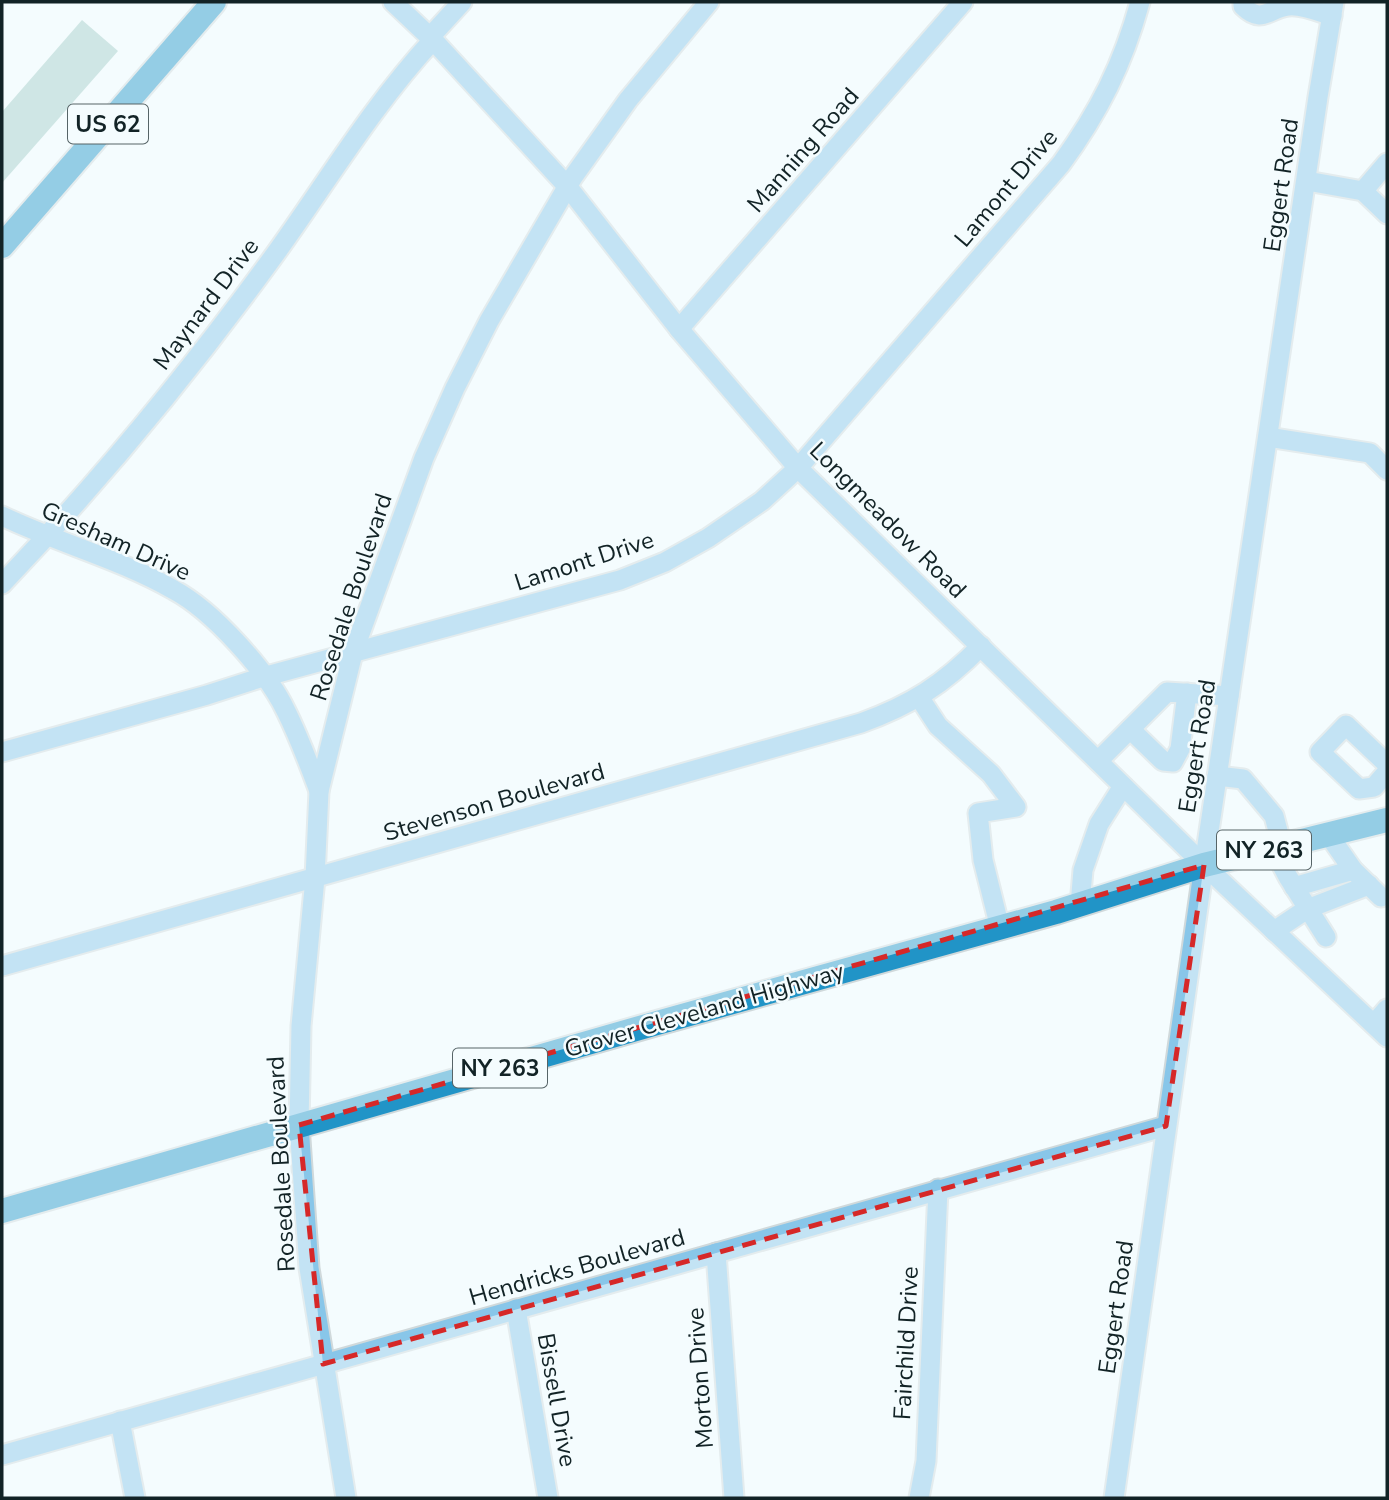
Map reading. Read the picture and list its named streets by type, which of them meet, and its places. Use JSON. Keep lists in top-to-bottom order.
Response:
{
  "streets": {
    "main road": ["US 62", "NY 263", "Grover Cleveland Highway"],
    "street": [
      "Manning Road",
      "Eggert Road",
      "Lamont Drive",
      "Maynard Drive",
      "Longmeadow Road",
      "Gresham Drive",
      "Rosedale Boulevard",
      "Stevenson Boulevard",
      "Hendricks Boulevard",
      "Fairchild Drive",
      "Morton Drive",
      "Bissell Drive"
    ]
  },
  "crossings": [
    ["Manning Road", "Longmeadow Road"],
    ["Eggert Road", "Longmeadow Road"],
    ["Eggert Road", "NY 263"],
    ["Eggert Road", "Grover Cleveland Highway"],
    ["Eggert Road", "Hendricks Boulevard"],
    ["Lamont Drive", "Longmeadow Road"],
    ["Lamont Drive", "Gresham Drive"],
    ["Lamont Drive", "Rosedale Boulevard"],
    ["Maynard Drive", "Longmeadow Road"],
    ["Maynard Drive", "Gresham Drive"],
    ["Longmeadow Road", "Rosedale Boulevard"],
    ["Longmeadow Road", "Stevenson Boulevard"],
    ["Longmeadow Road", "NY 263"],
    ["Longmeadow Road", "Grover Cleveland Highway"],
    ["Gresham Drive", "Rosedale Boulevard"],
    ["Rosedale Boulevard", "Stevenson Boulevard"],
    ["Rosedale Boulevard", "Grover Cleveland Highway"],
    ["Rosedale Boulevard", "Hendricks Boulevard"],
    ["NY 263", "Grover Cleveland Highway"],
    ["Hendricks Boulevard", "Fairchild Drive"],
    ["Hendricks Boulevard", "Morton Drive"],
    ["Hendricks Boulevard", "Bissell Drive"]
  ]
}
